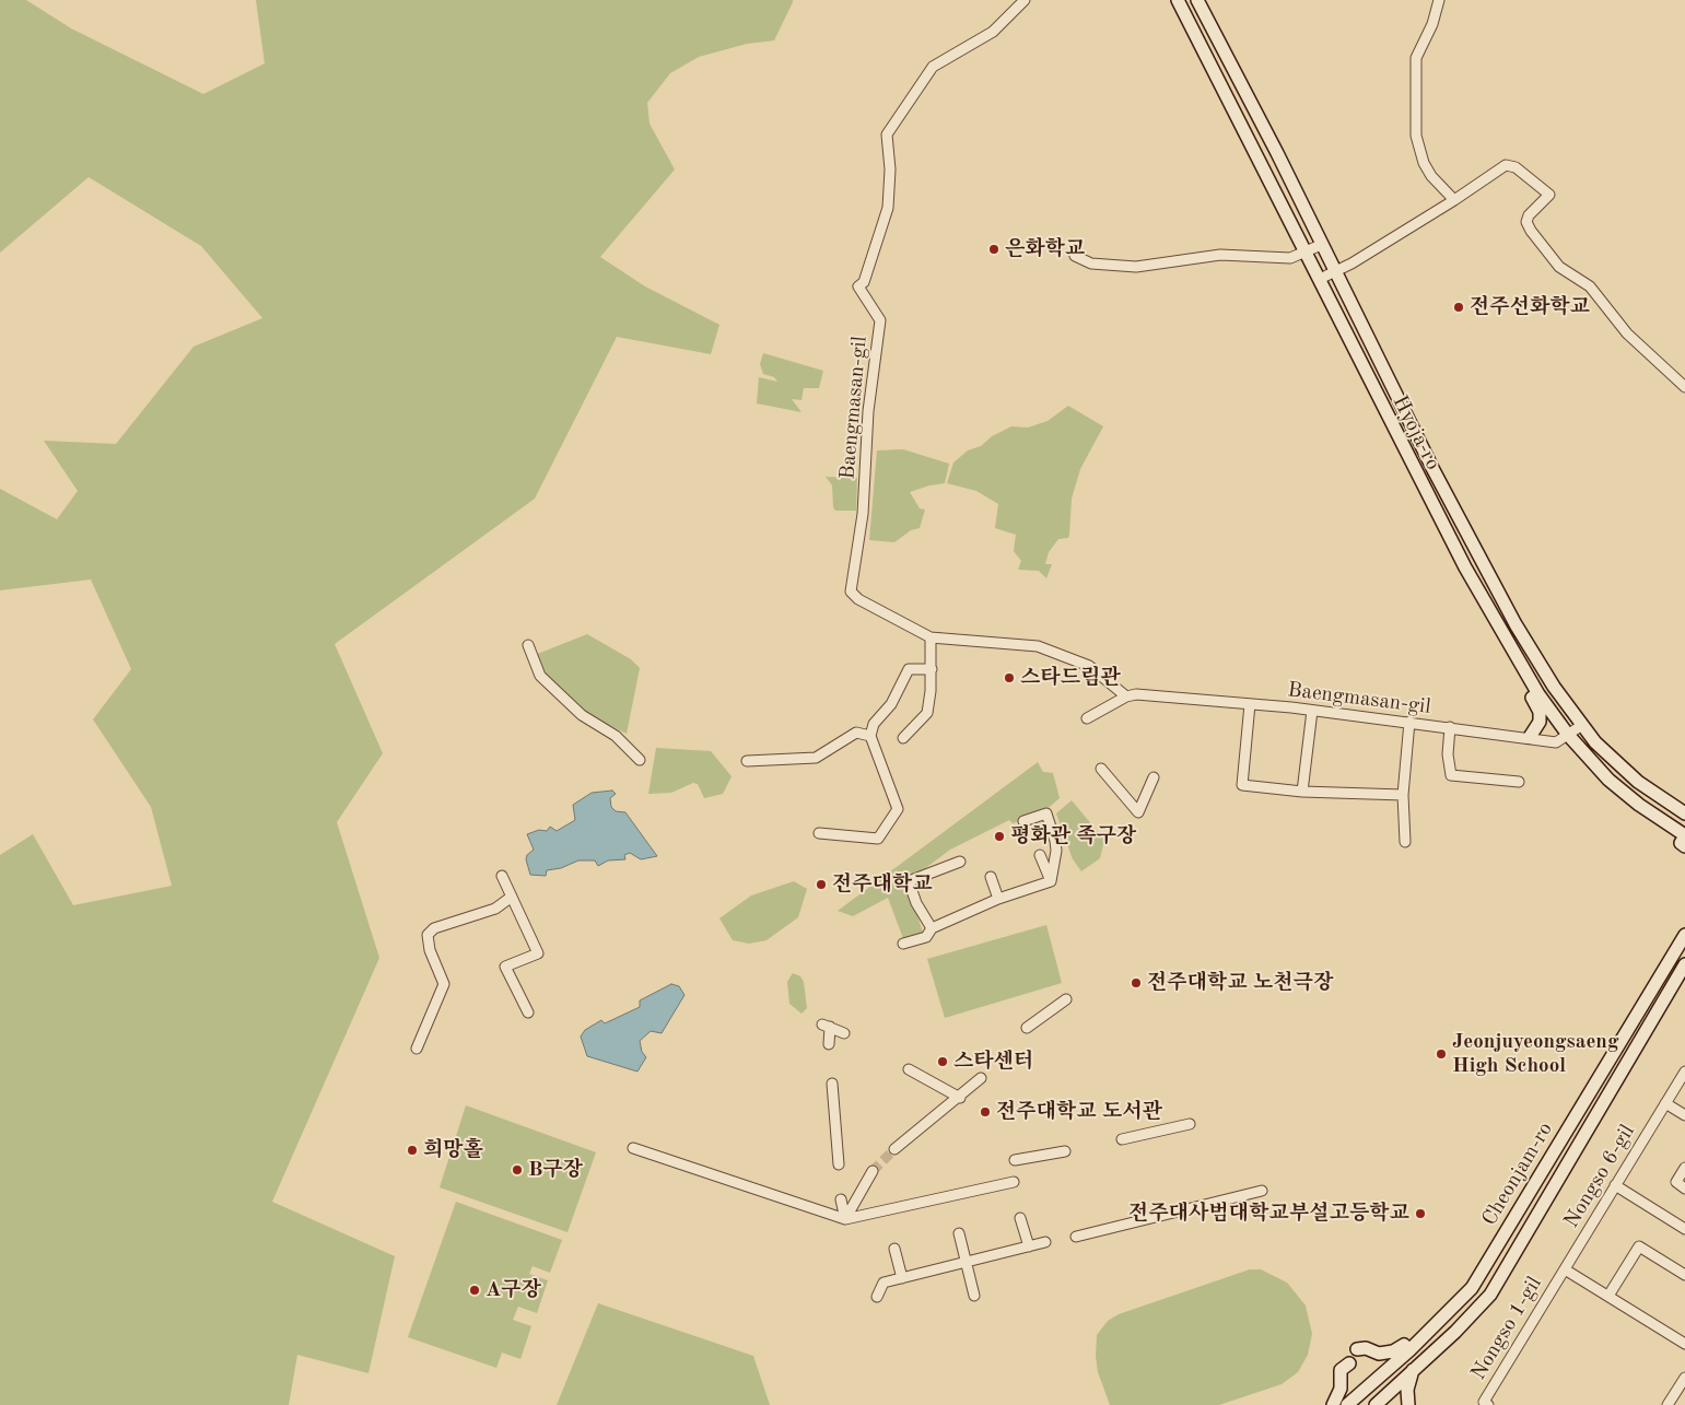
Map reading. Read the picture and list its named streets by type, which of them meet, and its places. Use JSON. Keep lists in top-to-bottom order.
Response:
{
  "streets": {
    "main road": ["Hyoja-ro", "Cheonjam-ro"],
    "street": ["Baengmasan-gil", "Nongso 6-gil", "Nongso 1-gil"]
  },
  "crossings": [
    ["Baengmasan-gil", "Hyoja-ro"],
    ["Nongso 6-gil", "Nongso 1-gil"]
  ],
  "places": [
    "은화학교",
    "전주선화학교",
    "스타드림관",
    "평화관 족구장",
    "전주대학교",
    "전주대학교 노천극장",
    "Jeonjuyeongsaeng High School",
    "스타센터",
    "전주대학교 도서관",
    "희망홀",
    "B구장",
    "전주대사범대학교부설고등학교",
    "A구장"
  ]
}
